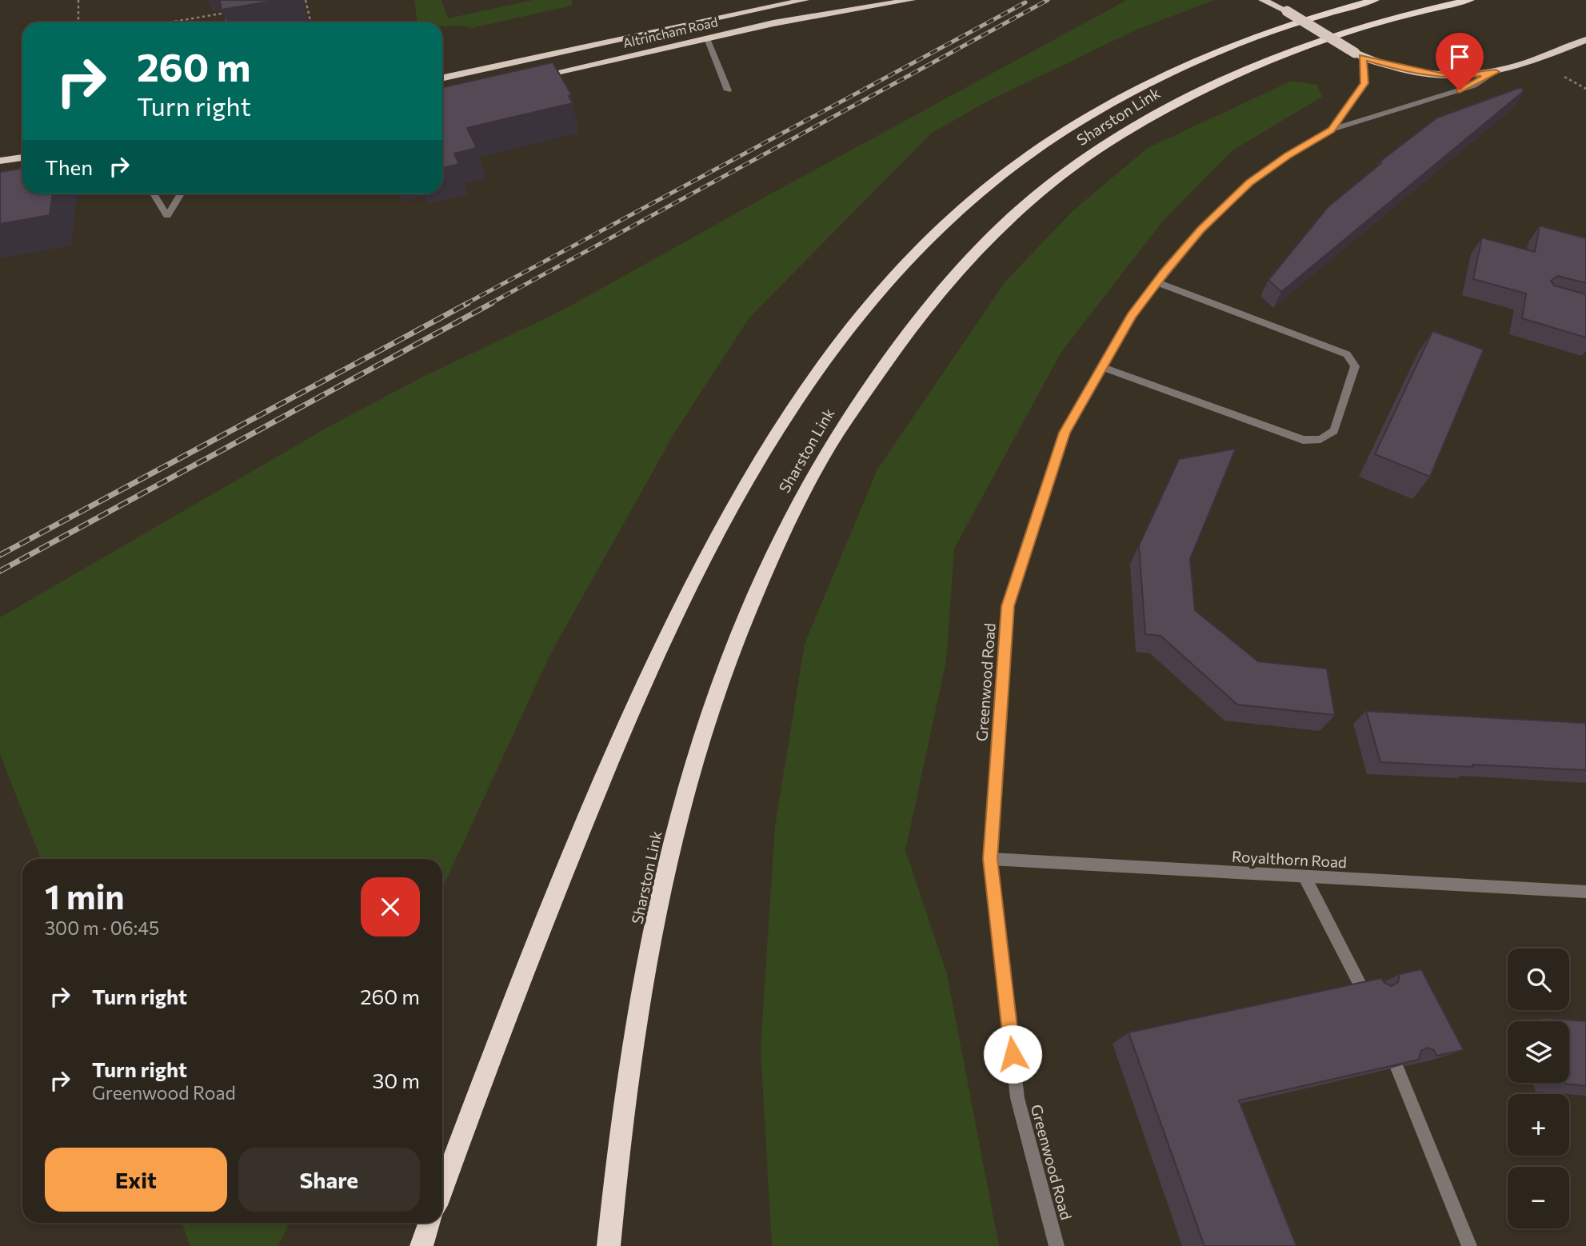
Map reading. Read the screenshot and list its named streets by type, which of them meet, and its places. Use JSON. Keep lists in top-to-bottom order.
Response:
{
  "streets": {
    "highway": ["Altrincham Road", "Sharston Link"],
    "street": ["Greenwood Road", "Royalthorn Road"]
  },
  "crossings": [
    ["Greenwood Road", "Royalthorn Road"]
  ],
  "page": {
    "turn": ["260 m", "Turn right"],
    "then": "Then",
    "heading": ["1 min", "300 m · 06:45"],
    "map_buttons": ["+", "−"],
    "list": [
      {
        "name": "Turn right",
        "value": "260 m"
      },
      {
        "name": "Turn right",
        "note": "Greenwood Road",
        "value": "30 m"
      }
    ],
    "buttons": ["Exit", "Share"]
  }
}
